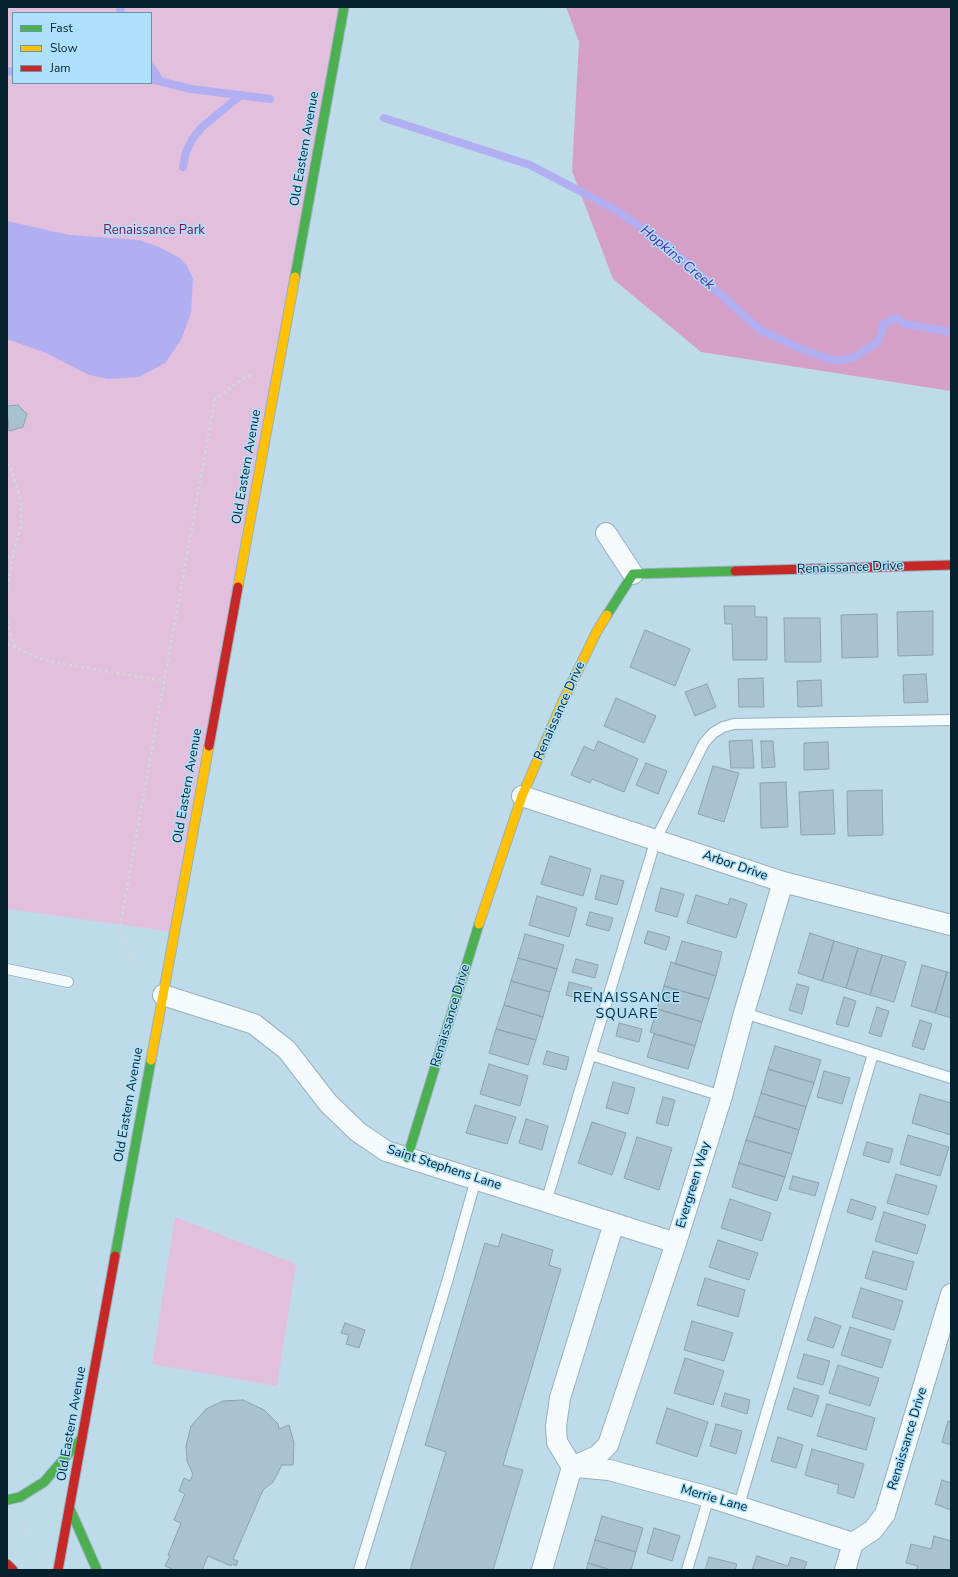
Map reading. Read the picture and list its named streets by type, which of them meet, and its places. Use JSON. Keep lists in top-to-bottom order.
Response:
{
  "streets": {
    "street": [
      "Old Eastern Avenue",
      "Renaissance Drive",
      "Arbor Drive",
      "Saint Stephens Lane",
      "Evergreen Way",
      "Merrie Lane"
    ]
  },
  "crossings": [
    ["Old Eastern Avenue", "Saint Stephens Lane"],
    ["Renaissance Drive", "Arbor Drive"],
    ["Renaissance Drive", "Saint Stephens Lane"],
    ["Renaissance Drive", "Merrie Lane"],
    ["Arbor Drive", "Evergreen Way"],
    ["Saint Stephens Lane", "Evergreen Way"],
    ["Evergreen Way", "Merrie Lane"]
  ],
  "districts": ["RENAISSANCE SQUARE"],
  "water": ["Hopkins Creek"],
  "parks": ["Renaissance Park"],
  "legend": ["Fast", "Slow", "Jam"]
}
